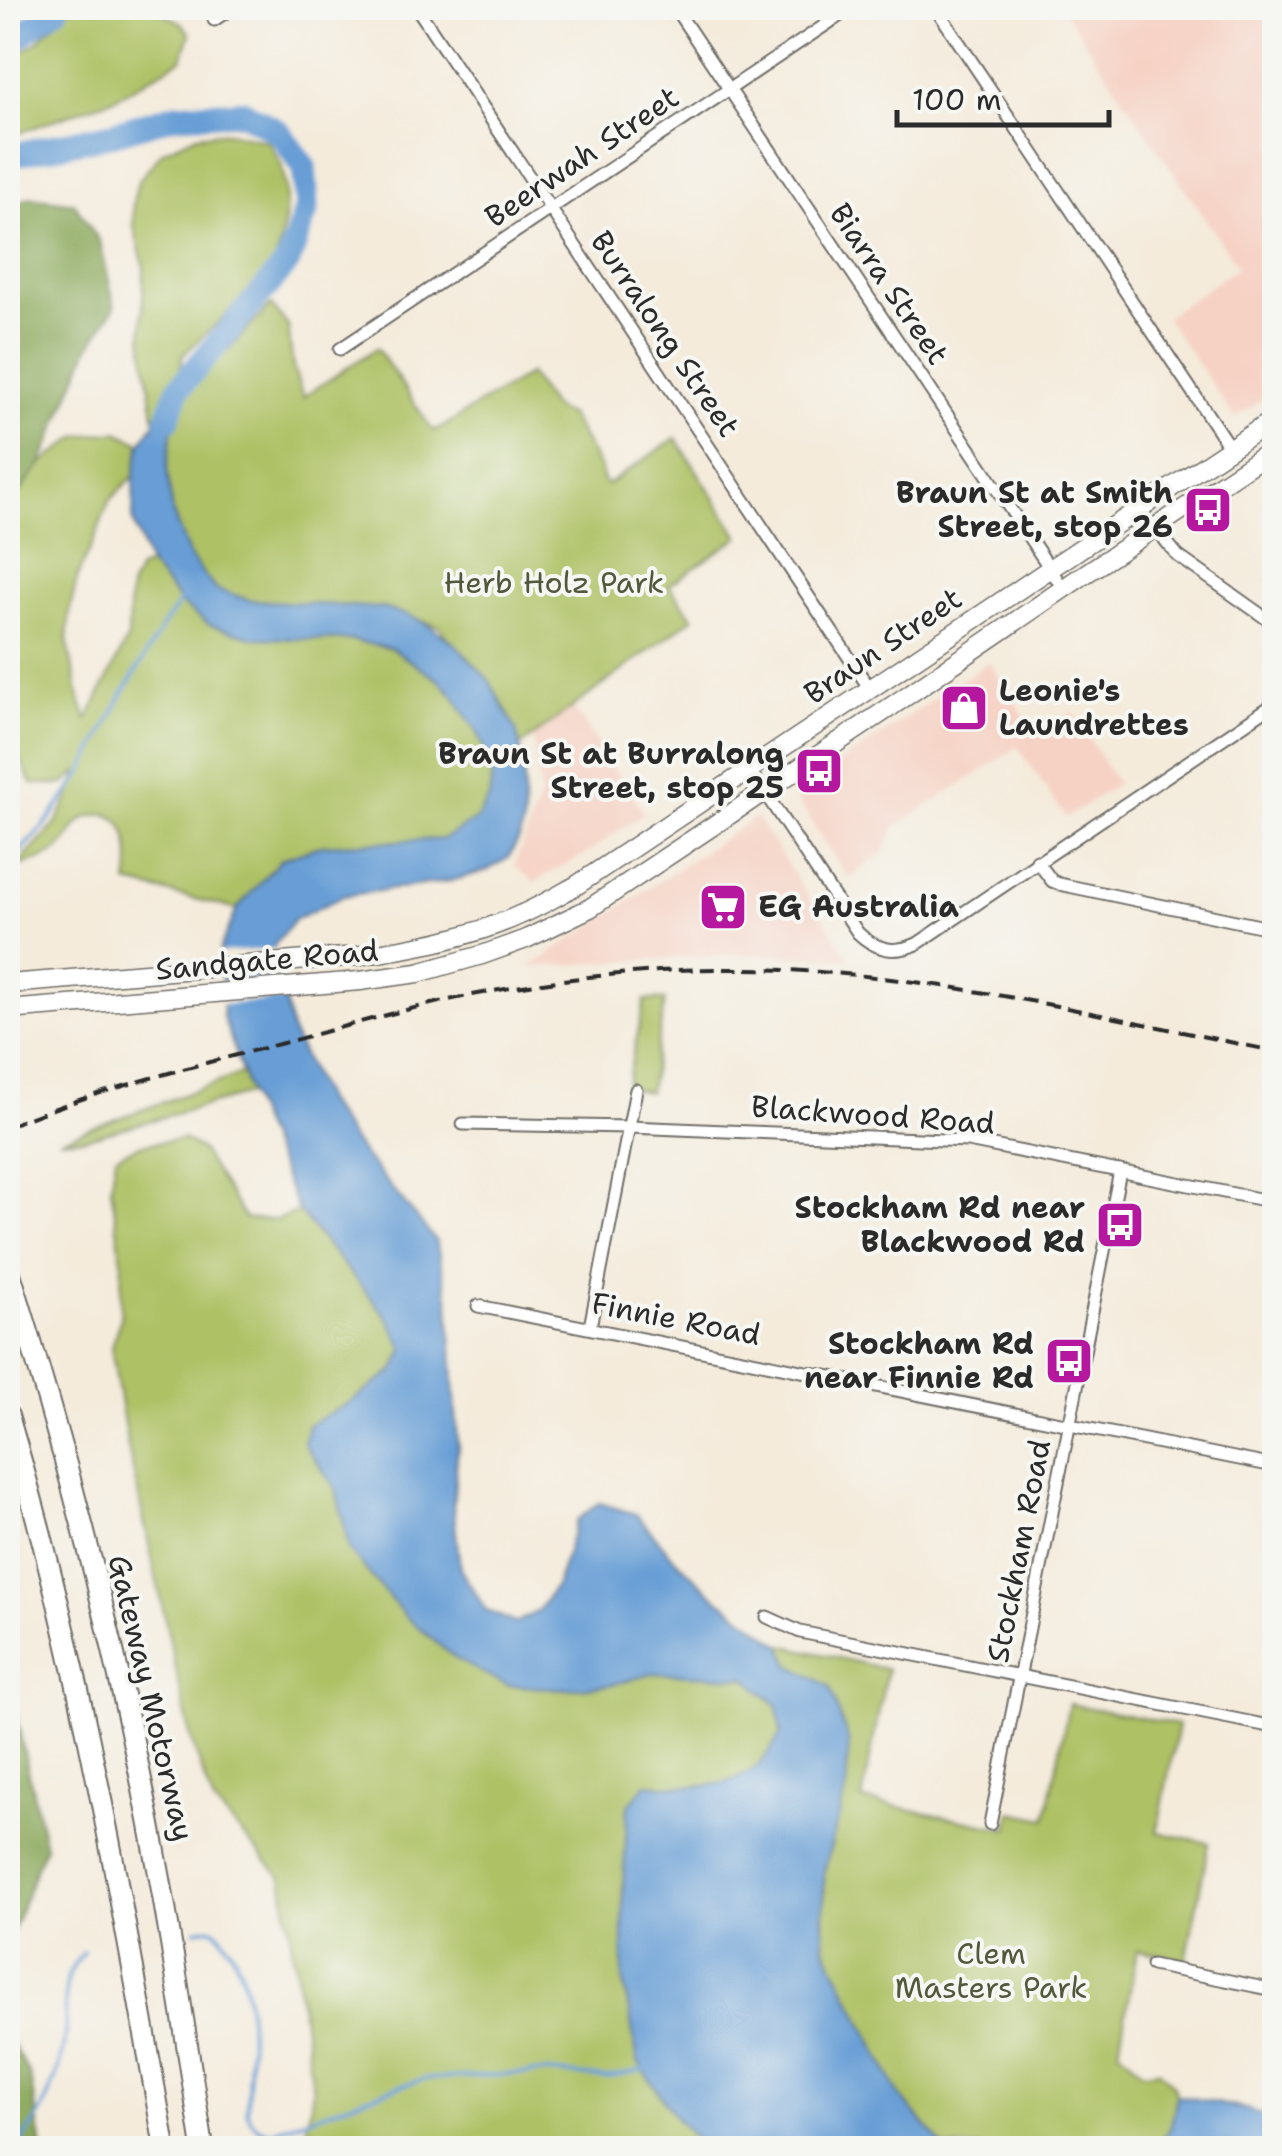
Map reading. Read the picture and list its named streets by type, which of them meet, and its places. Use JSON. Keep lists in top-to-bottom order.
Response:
{
  "streets": {
    "highway": ["Braun Street", "Sandgate Road", "Gateway Motorway"],
    "street": [
      "Beerwah Street",
      "Biarra Street",
      "Burralong Street",
      "Blackwood Road",
      "Finnie Road",
      "Stockham Road"
    ]
  },
  "crossings": [
    ["Beerwah Street", "Biarra Street"],
    ["Beerwah Street", "Burralong Street"],
    ["Biarra Street", "Braun Street"],
    ["Burralong Street", "Braun Street"],
    ["Braun Street", "Sandgate Road"],
    ["Blackwood Road", "Stockham Road"],
    ["Finnie Road", "Stockham Road"]
  ],
  "parks": ["Herb Holz Park", "Clem Masters Park"],
  "places": {
    "bus stop": [
      "Braun St at Smith Street, stop 26",
      "Braun St at Burralong Street, stop 25",
      "Stockham Rd near Blackwood Rd",
      "Stockham Rd near Finnie Rd"
    ],
    "shop": ["Leonie's Laundrettes"],
    "supermarket": ["EG Australia"]
  },
  "scale_bar": "100 m"
}
